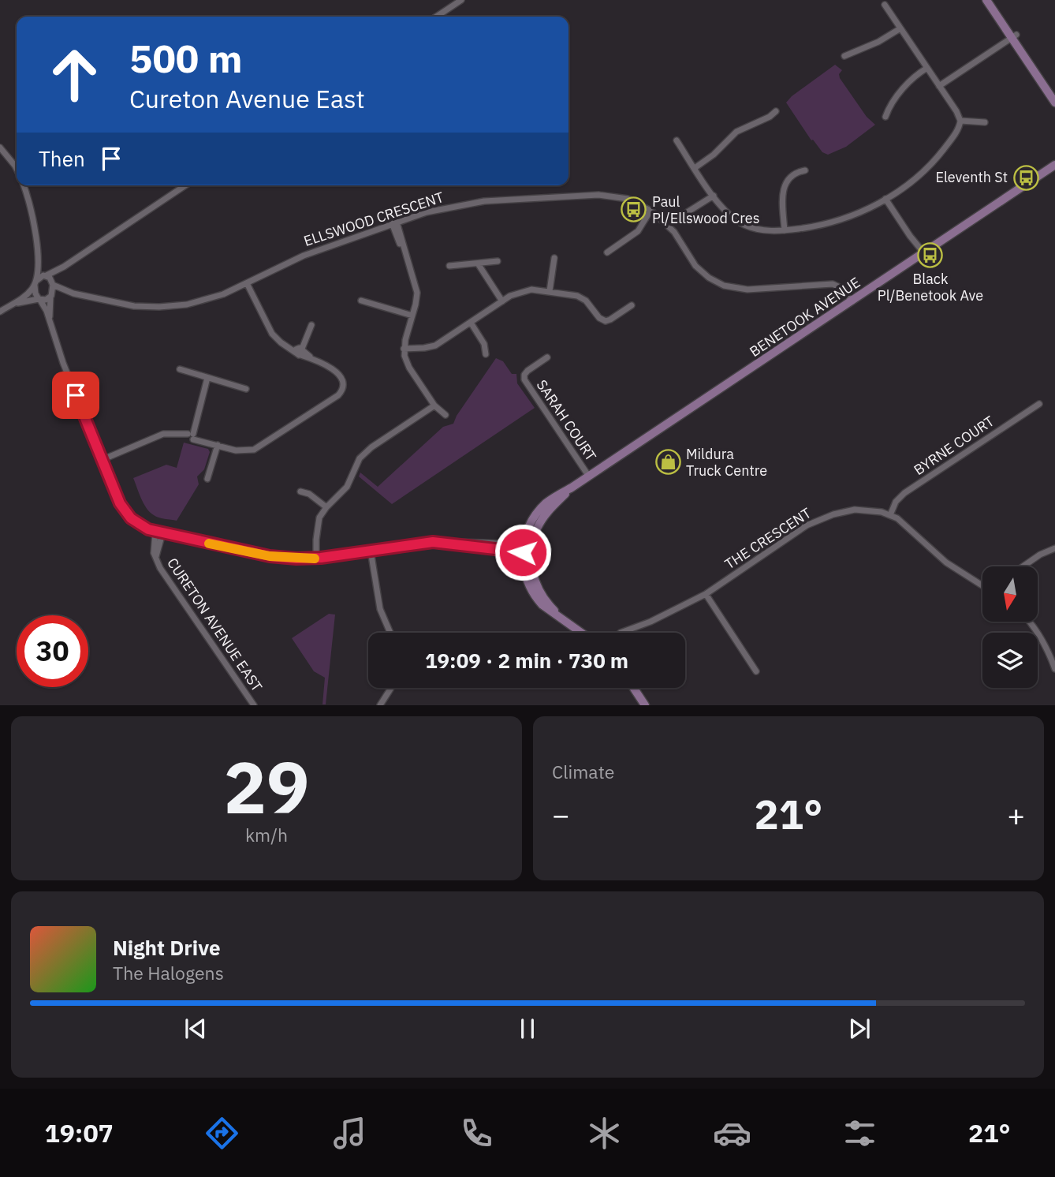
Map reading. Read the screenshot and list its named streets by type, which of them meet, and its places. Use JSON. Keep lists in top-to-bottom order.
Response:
{
  "streets": {
    "main road": ["BENETOOK AVENUE"],
    "street": [
      "ELLSWOOD CRESCENT",
      "SARAH COURT",
      "BYRNE COURT",
      "THE CRESCENT",
      "CURETON AVENUE EAST"
    ]
  },
  "crossings": [
    ["ELLSWOOD CRESCENT", "BENETOOK AVENUE"],
    ["BENETOOK AVENUE", "SARAH COURT"],
    ["BYRNE COURT", "THE CRESCENT"]
  ],
  "places": {
    "bus stop": ["Eleventh St", "Paul Pl/Ellswood Cres", "Black Pl/Benetook Ave"],
    "shop": ["Mildura Truck Centre"]
  },
  "north": "bottom",
  "page": {
    "turn": ["500 m", "Cureton Avenue East"],
    "then": "Then",
    "limit": "30",
    "trip": "19:09 · 2 min · 730 m",
    "tile": [
      ["29", "km/h"],
      "Climate"
    ],
    "heat": ["−", "21°", "+"],
    "song": ["Night Drive", "The Halogens"],
    "tabs": ["19:07", "21°"]
  }
}
